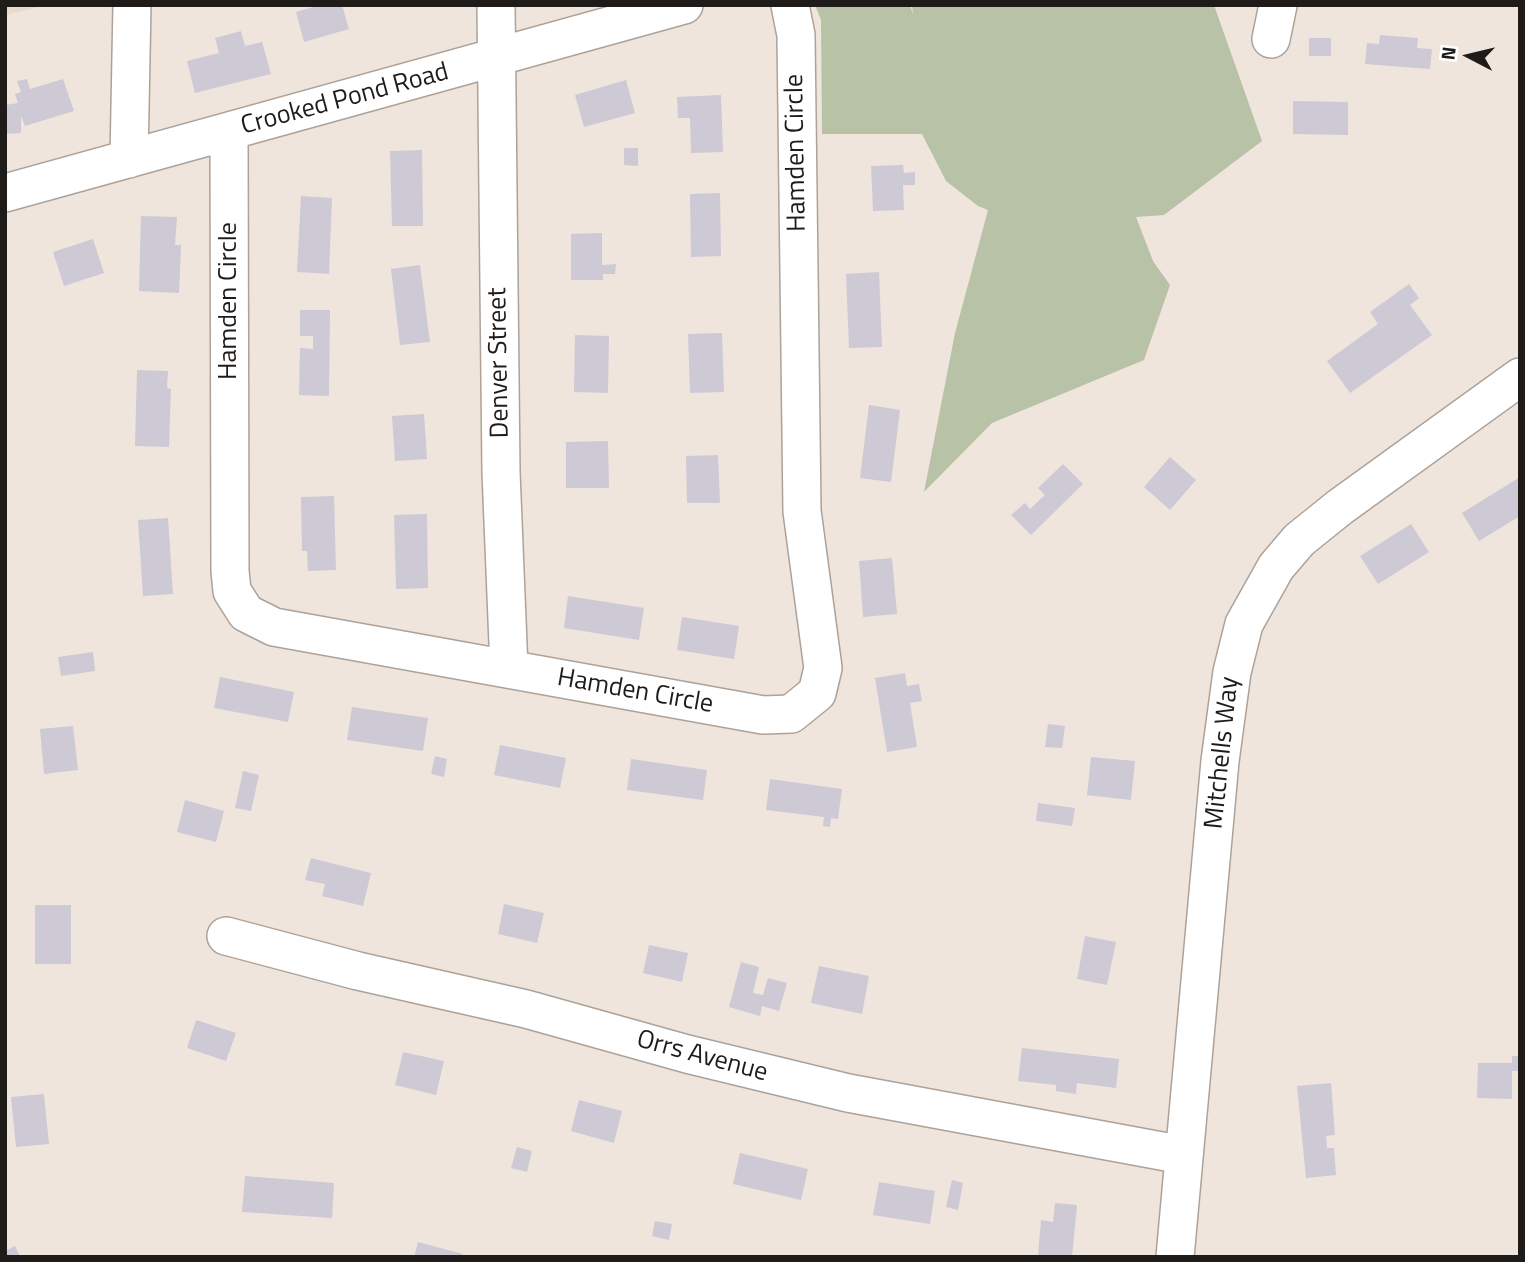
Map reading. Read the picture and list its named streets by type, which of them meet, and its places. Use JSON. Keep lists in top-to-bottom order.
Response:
{
  "streets": {
    "street": [
      "Crooked Pond Road",
      "Hamden Circle",
      "Denver Street",
      "Mitchells Way",
      "Orrs Avenue"
    ]
  },
  "crossings": [
    ["Crooked Pond Road", "Hamden Circle"],
    ["Crooked Pond Road", "Denver Street"],
    ["Hamden Circle", "Denver Street"],
    ["Mitchells Way", "Orrs Avenue"]
  ],
  "north": "left"
}
